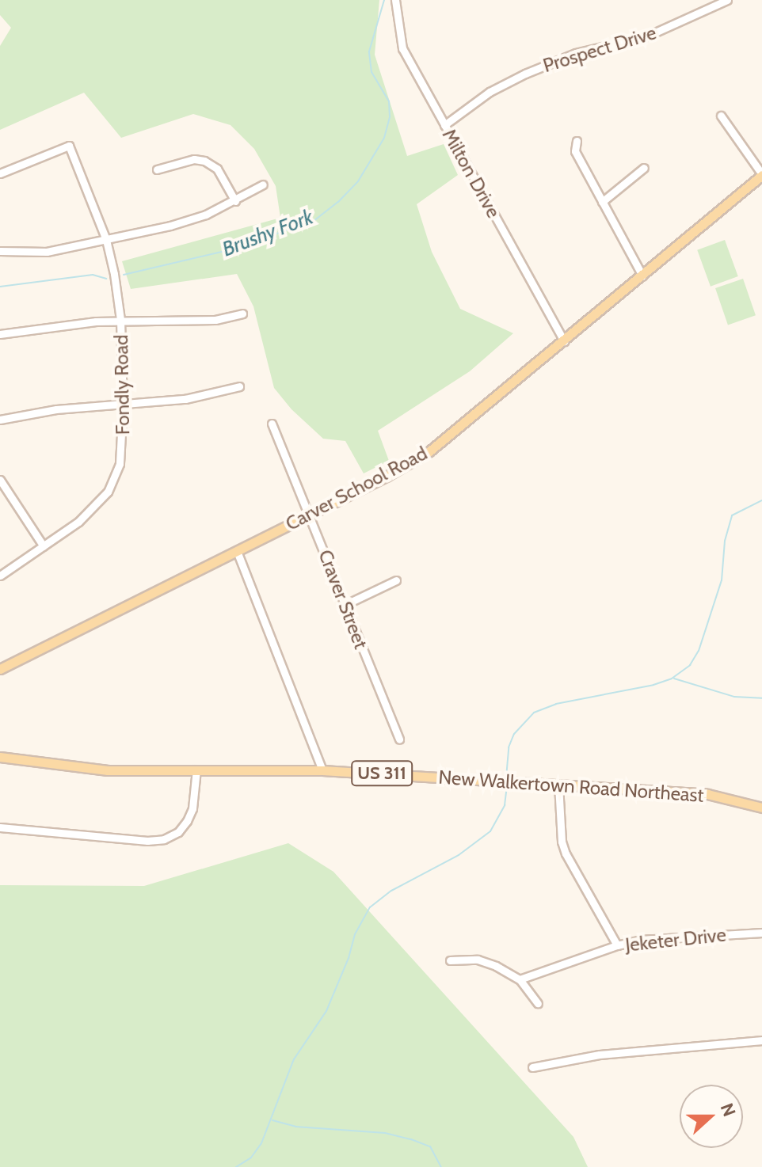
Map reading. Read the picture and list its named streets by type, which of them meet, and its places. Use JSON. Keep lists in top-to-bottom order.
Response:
{
  "streets": {
    "main road": ["Carver School Road", "US 311", "New Walkertown Road Northeast"],
    "street": [
      "Prospect Drive",
      "Milton Drive",
      "Fondly Road",
      "Craver Street",
      "Jeketer Drive"
    ]
  },
  "crossings": [
    ["Prospect Drive", "Milton Drive"],
    ["Milton Drive", "Carver School Road"],
    ["Carver School Road", "Craver Street"]
  ],
  "water": ["Brushy Fork"],
  "north": "right"
}
